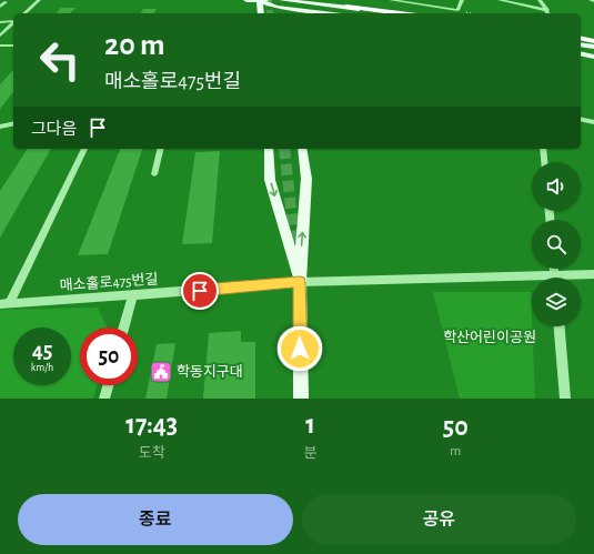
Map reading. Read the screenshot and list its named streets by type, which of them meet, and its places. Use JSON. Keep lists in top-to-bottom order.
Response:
{
  "streets": {
    "street": ["매소홀로475번길"]
  },
  "parks": ["학산어린이공원"],
  "places": {
    "public building": ["학동지구대"]
  },
  "page": {
    "turn": ["20 m", "매소홀로475번길"],
    "then": "그다음",
    "speed": "45 km/h",
    "limit": "50",
    "eta": [
      "17:43",
      "도착",
      "1",
      "분",
      "50",
      "m"
    ],
    "buttons": ["종료", "공유"]
  }
}
